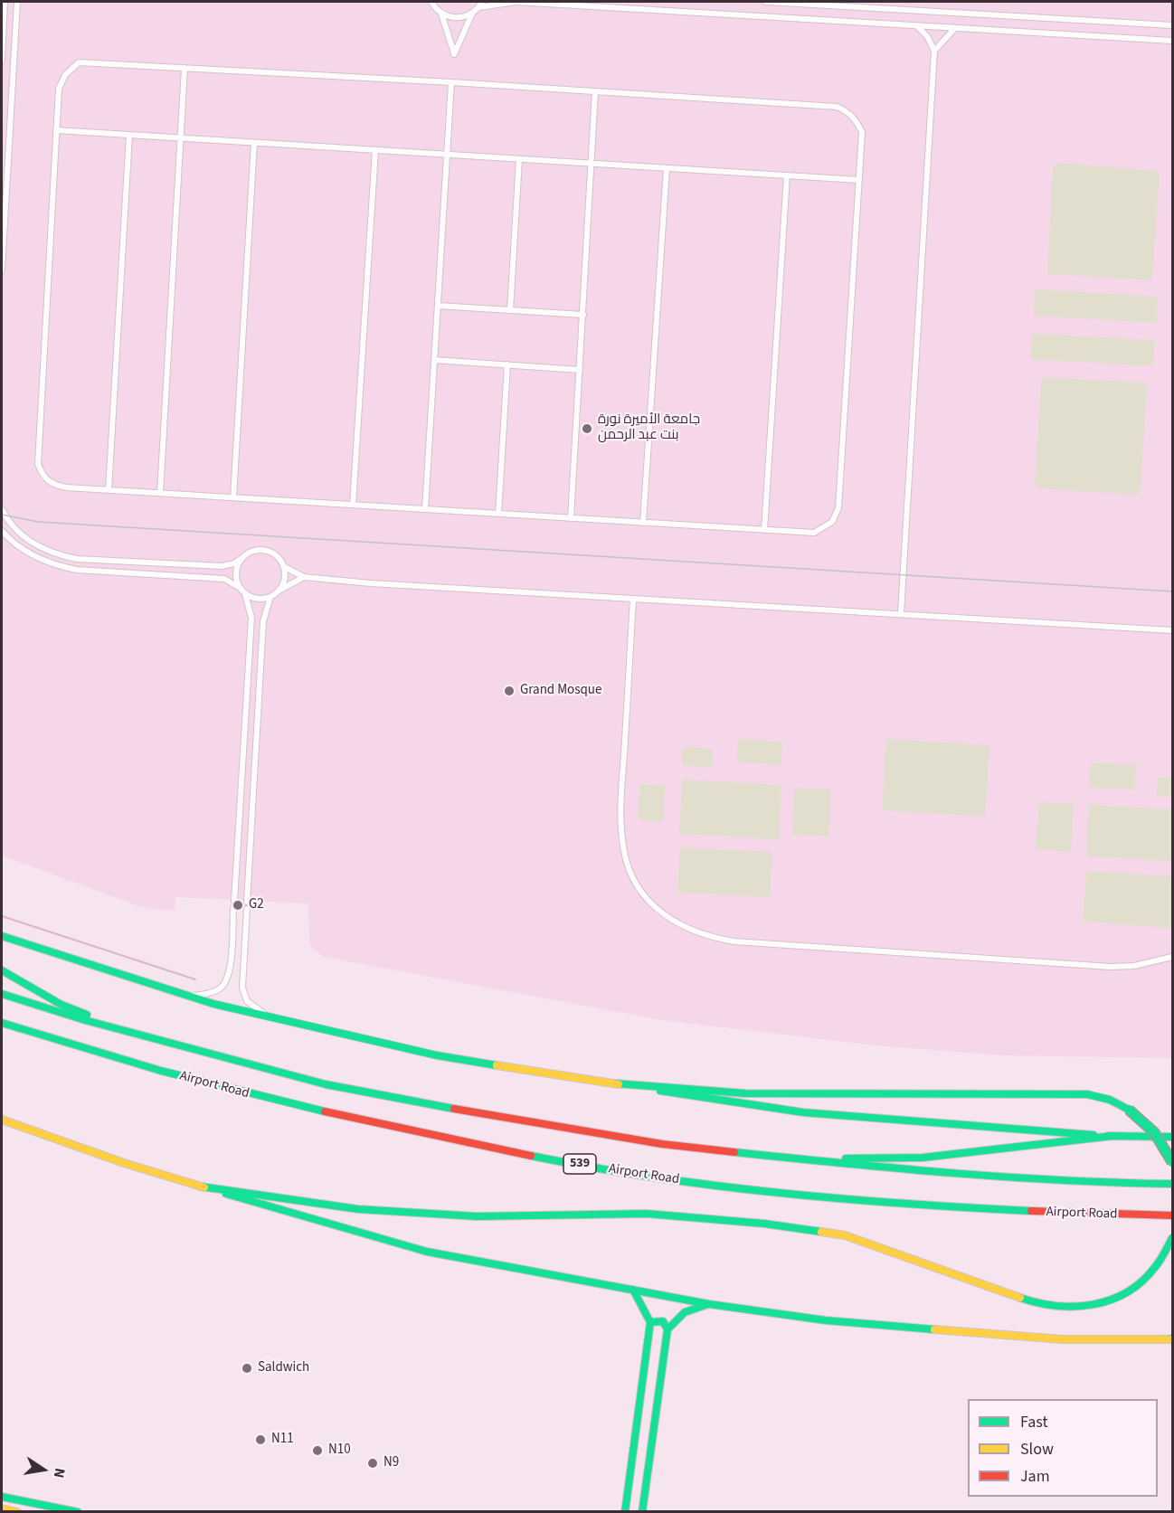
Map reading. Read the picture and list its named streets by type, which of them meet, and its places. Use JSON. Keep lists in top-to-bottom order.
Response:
{
  "streets": {
    "main road": ["Airport Road", "539"]
  },
  "places": [
    "جامعة الأميرة نورة بنت عبد الرحمن",
    "Grand Mosque",
    "G2",
    "Saldwich",
    "N11",
    "N10",
    "N9"
  ],
  "legend": ["Fast", "Slow", "Jam"],
  "north": "right"
}
